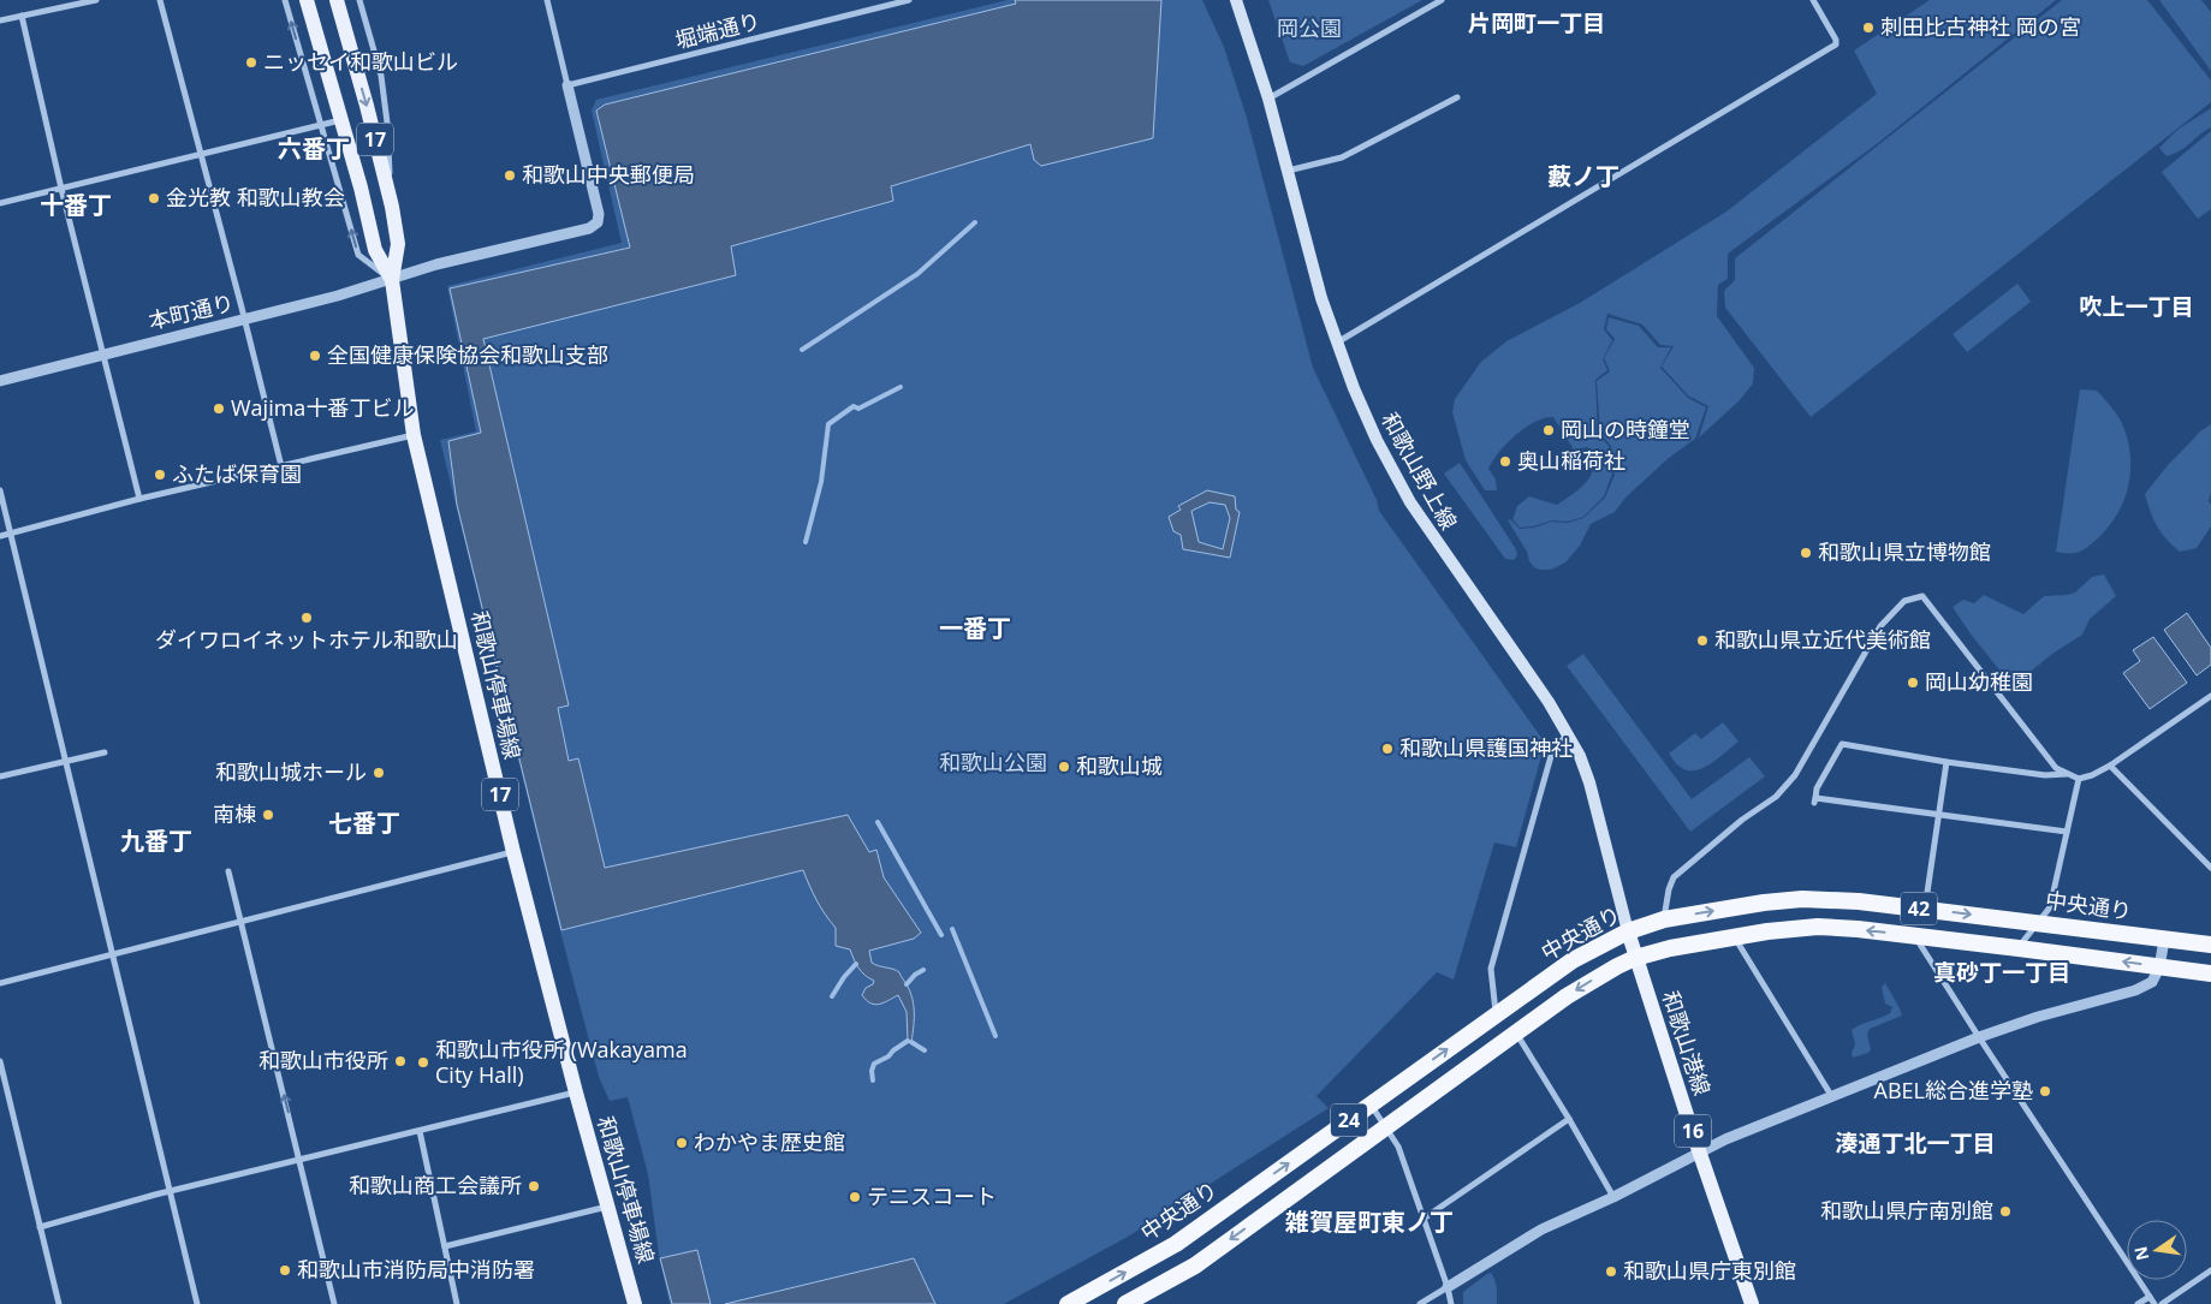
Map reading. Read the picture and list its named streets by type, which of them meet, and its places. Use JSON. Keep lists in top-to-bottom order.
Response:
{
  "streets": {
    "highway": ["中央通り", "42", "24"],
    "main road": [
      "17",
      "和歌山野上線",
      "和歌山停車場線",
      "和歌山港線",
      "16"
    ],
    "street": ["堀端通り", "本町通り"]
  },
  "crossings": [
    ["堀端通り", "本町通り"],
    ["本町通り", "和歌山停車場線"],
    ["和歌山野上線", "中央通り"],
    ["和歌山野上線", "和歌山港線"],
    ["中央通り", "和歌山港線"],
    ["42", "和歌山港線"],
    ["42", "24"],
    ["和歌山港線", "24"]
  ],
  "districts": [
    "片岡町一丁目",
    "六番丁",
    "藪ノ丁",
    "十番丁",
    "吹上一丁目",
    "一番丁",
    "七番丁",
    "九番丁",
    "真砂丁一丁目",
    "湊通丁北一丁目",
    "雑賀屋町東ノ丁"
  ],
  "parks": ["岡公園", "和歌山公園"],
  "places": [
    "刺田比古神社 岡の宮",
    "ニッセイ和歌山ビル",
    "和歌山中央郵便局",
    "金光教 和歌山教会",
    "全国健康保険協会和歌山支部",
    "Wajima十番丁ビル",
    "岡山の時鐘堂",
    "奥山稲荷社",
    "ふたば保育園",
    "和歌山県立博物館",
    "ダイワロイネットホテル和歌山",
    "和歌山県立近代美術館",
    "岡山幼稚園",
    "和歌山県護国神社",
    "和歌山城",
    "和歌山城ホール",
    "南棟",
    "和歌山市役所",
    "和歌山市役所 (Wakayama City Hall)",
    "ABEL総合進学塾",
    "わかやま歴史館",
    "和歌山商工会議所",
    "テニスコート",
    "和歌山県庁南別館",
    "和歌山市消防局中消防署",
    "和歌山県庁東別館"
  ],
  "north": "left"
}
